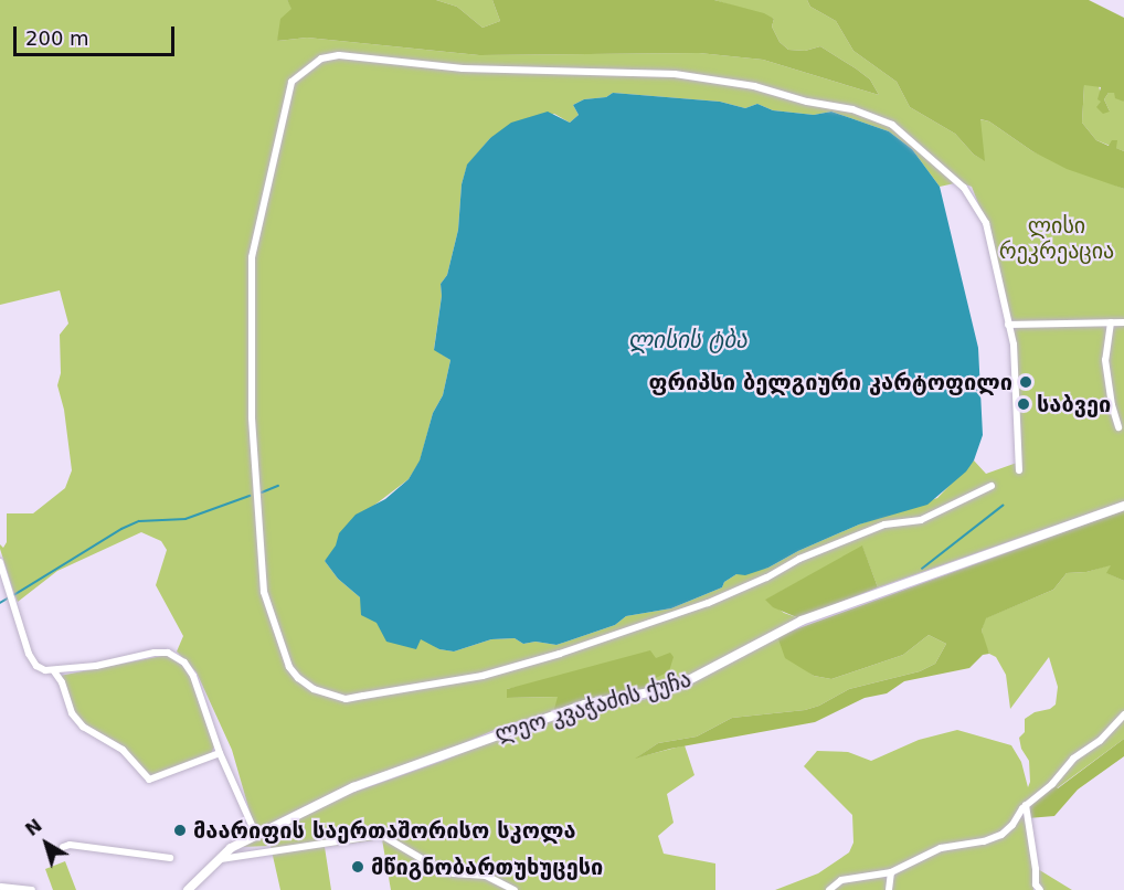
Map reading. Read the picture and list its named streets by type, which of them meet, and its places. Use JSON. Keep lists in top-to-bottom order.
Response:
{
  "streets": {
    "main road": ["ლეო კვაჭაძის ქუჩა"]
  },
  "water": ["ლისის ტბა"],
  "parks": ["ლისი რეკრეაცია"],
  "places": [
    "ფრიპსი ბელგიური კარტოფილი",
    "საბვეი",
    "მაარიფის საერთაშორისო სკოლა",
    "მწიგნობართუხუცესი"
  ],
  "scale_bar": "200 m",
  "north": "top left"
}
